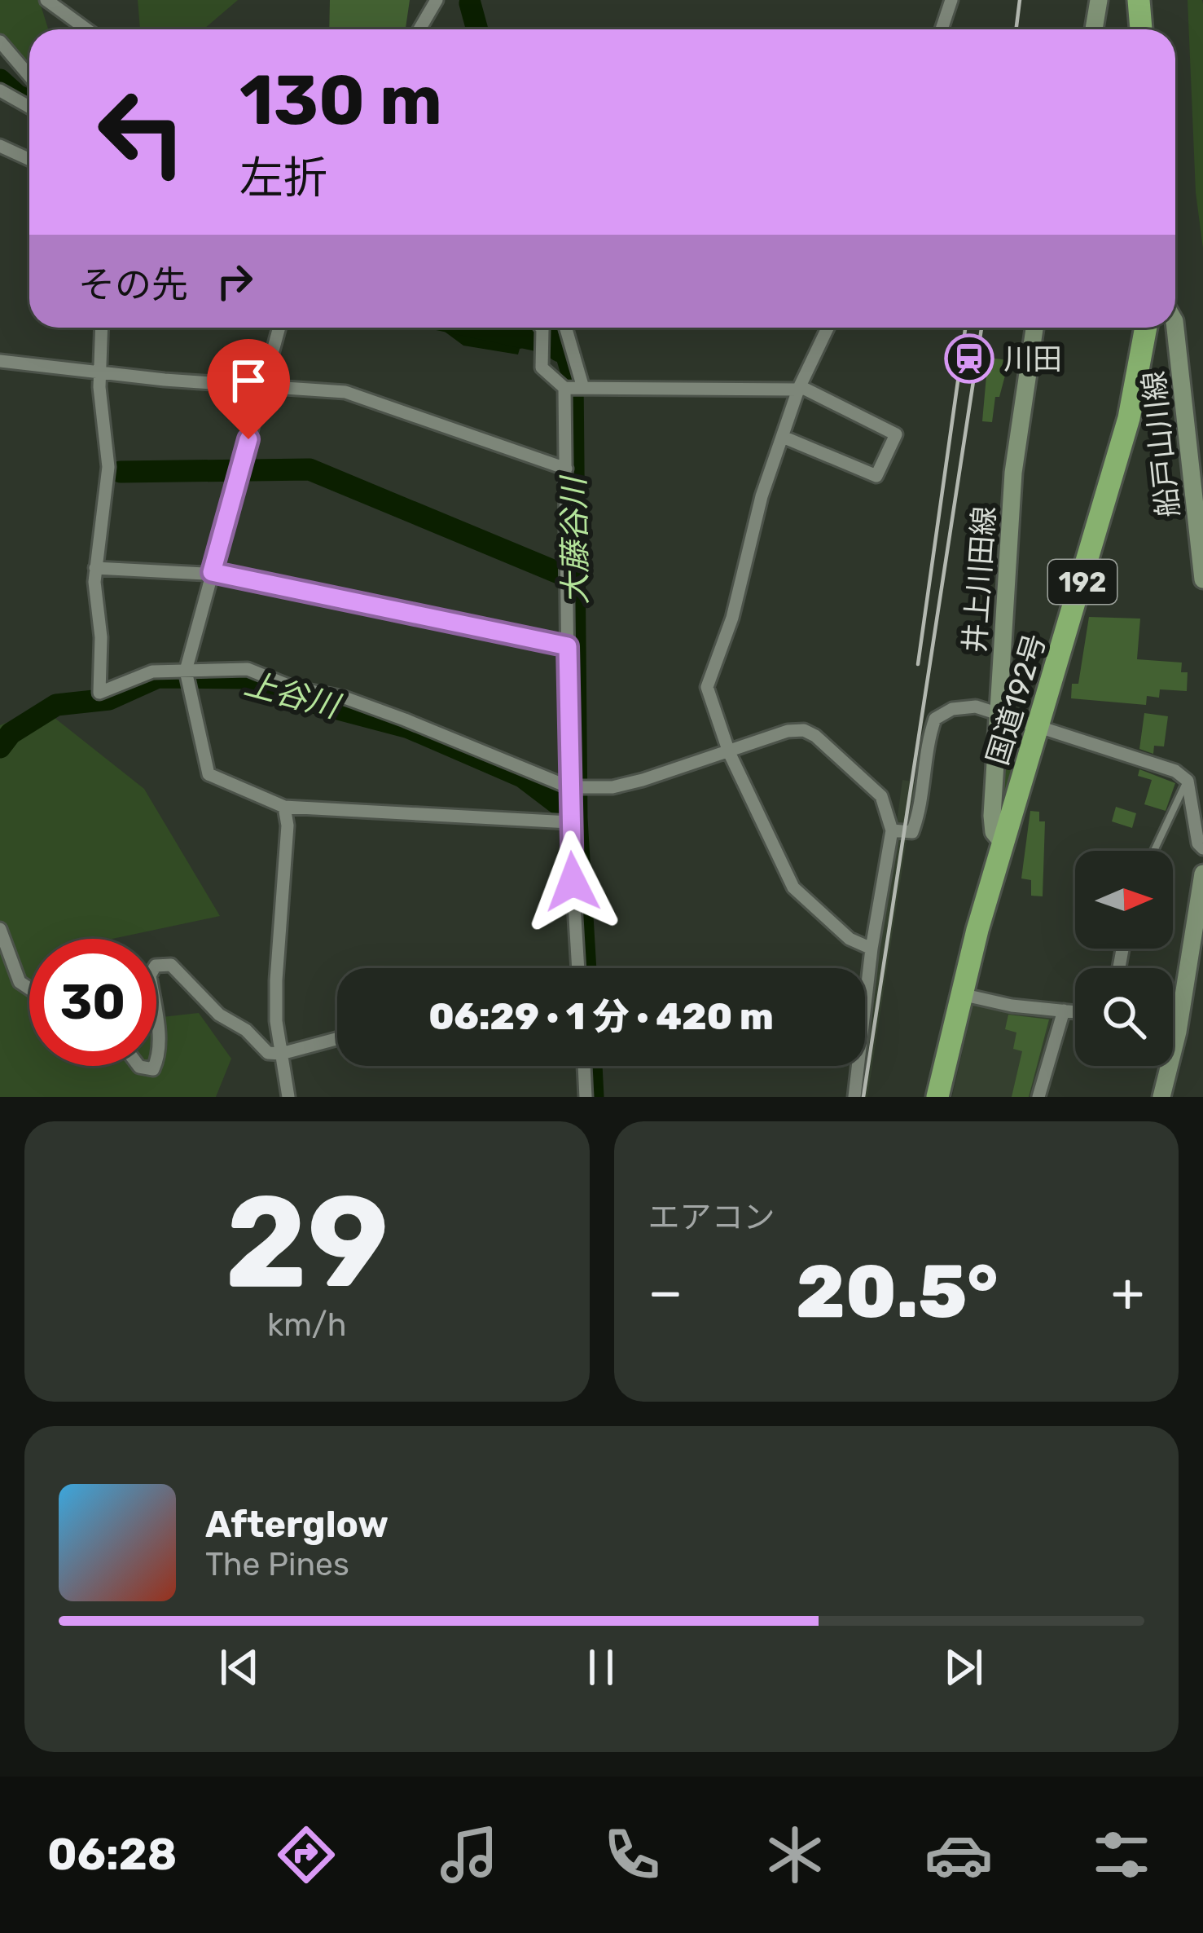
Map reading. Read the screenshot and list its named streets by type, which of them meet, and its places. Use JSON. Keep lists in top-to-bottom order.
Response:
{
  "streets": {
    "highway": ["192", "国道192号"],
    "main road": ["船戸山川線", "井上川田線"]
  },
  "crossings": [
    ["井上川田線", "国道192号"]
  ],
  "water": ["大藤谷川", "上谷川"],
  "places": {
    "station": ["川田"]
  },
  "north": "right",
  "page": {
    "turn": ["130 m", "左折"],
    "then": "その先",
    "limit": "30",
    "trip": "06:29 · 1 分 · 420 m",
    "tile": [
      ["29", "km/h"],
      "エアコン"
    ],
    "heat": ["−", "20.5°", "+"],
    "song": ["Afterglow", "The Pines"],
    "tabs": "06:28"
  }
}
